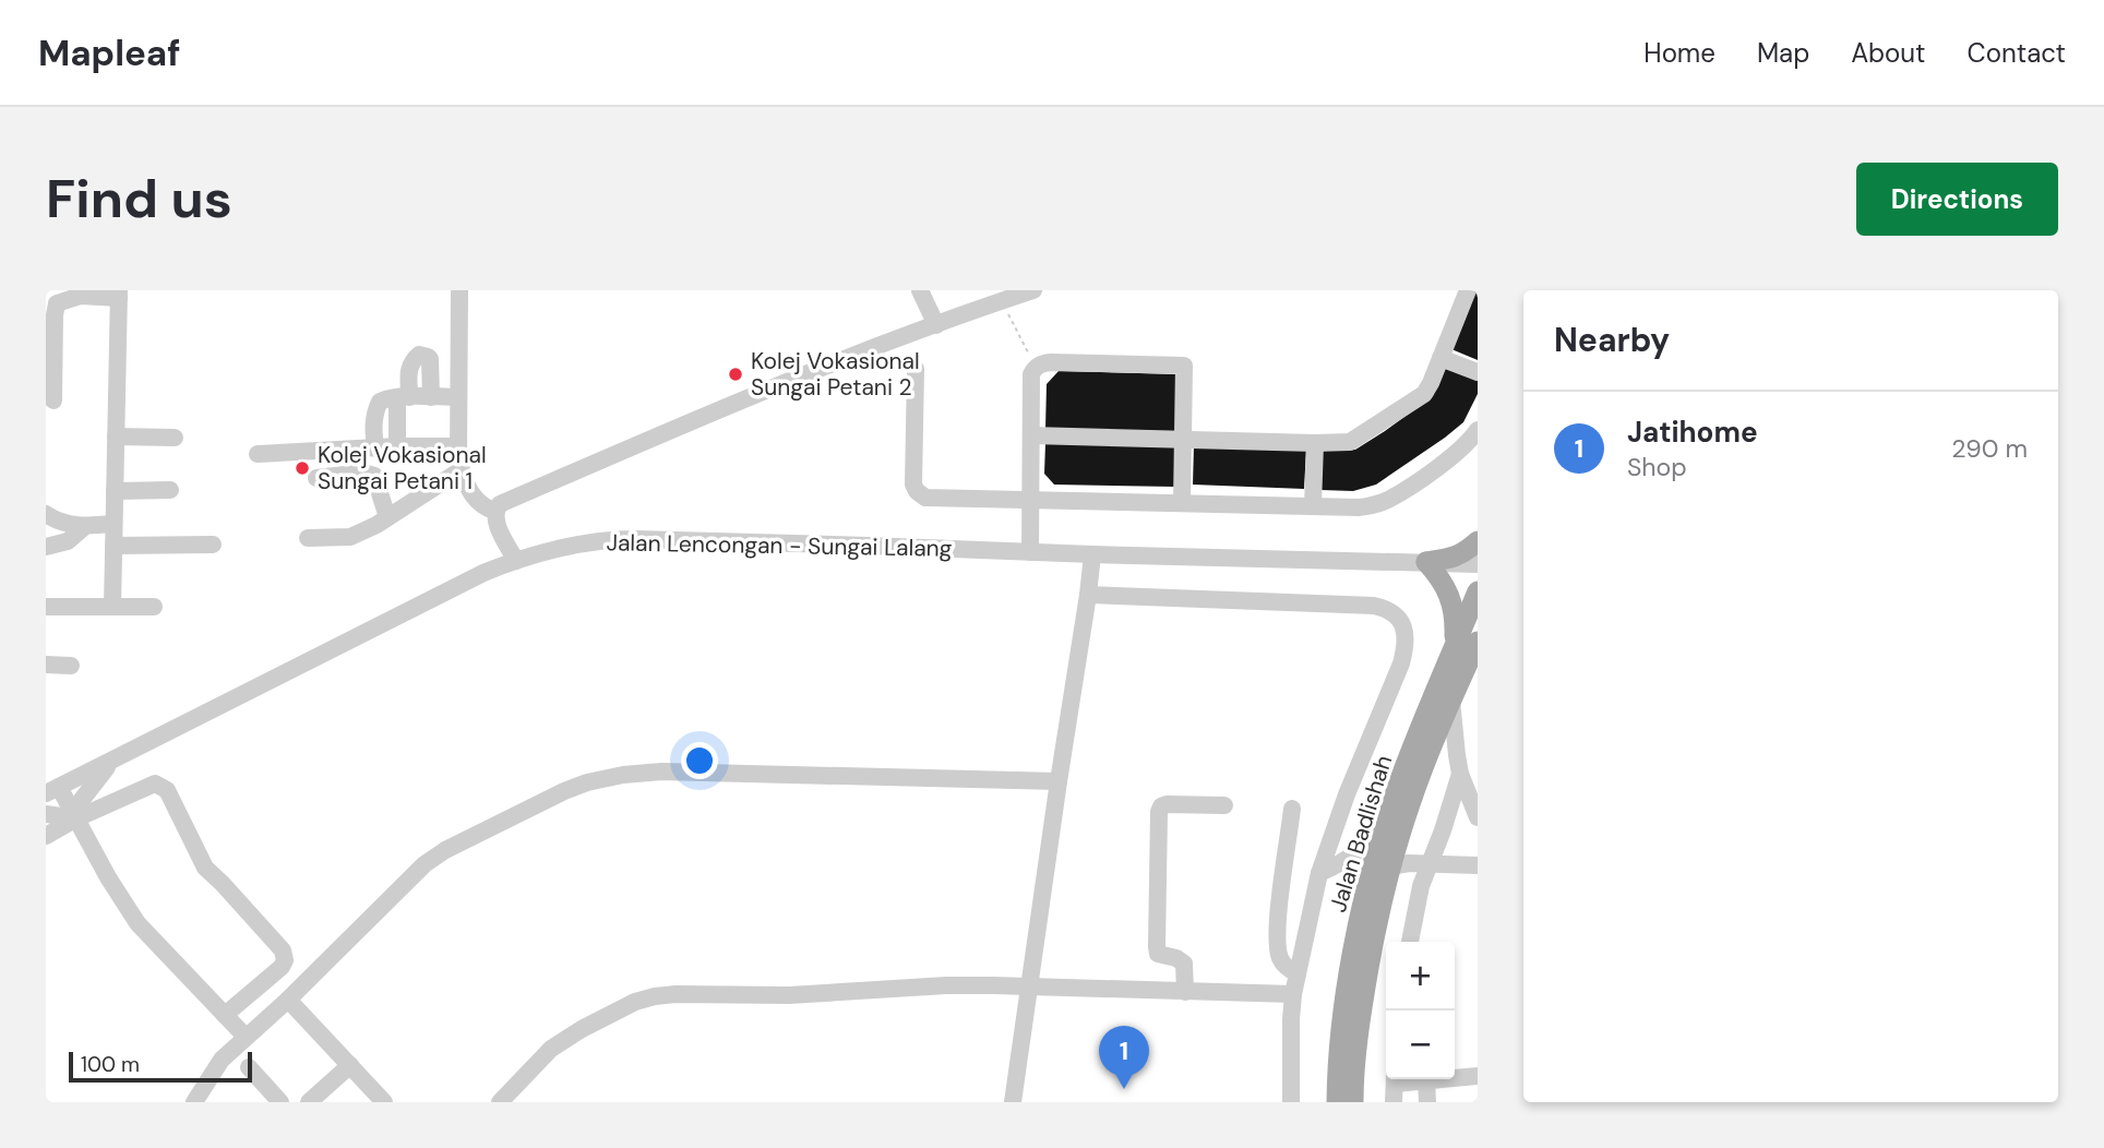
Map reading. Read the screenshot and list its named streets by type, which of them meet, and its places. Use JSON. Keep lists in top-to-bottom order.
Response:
{
  "streets": {
    "main road": ["Jalan Badlishah"],
    "street": ["Jalan Lencongan - Sungai Lalang"]
  },
  "places": ["Kolej Vokasional Sungai Petani 2", "Kolej Vokasional Sungai Petani 1"],
  "scale_bar": "100 m",
  "page": {
    "header": "Mapleaf",
    "nav": [
      "Home",
      "Map",
      "About",
      "Contact"
    ],
    "buttons": "Directions",
    "title": "Find us",
    "heading": "Nearby",
    "list": [
      {
        "mark": "1",
        "name": "Jatihome",
        "note": "Shop",
        "value": "290 m"
      }
    ],
    "map_buttons": ["+", "−"],
    "pins": "1",
    "scale": "100 m"
  }
}
